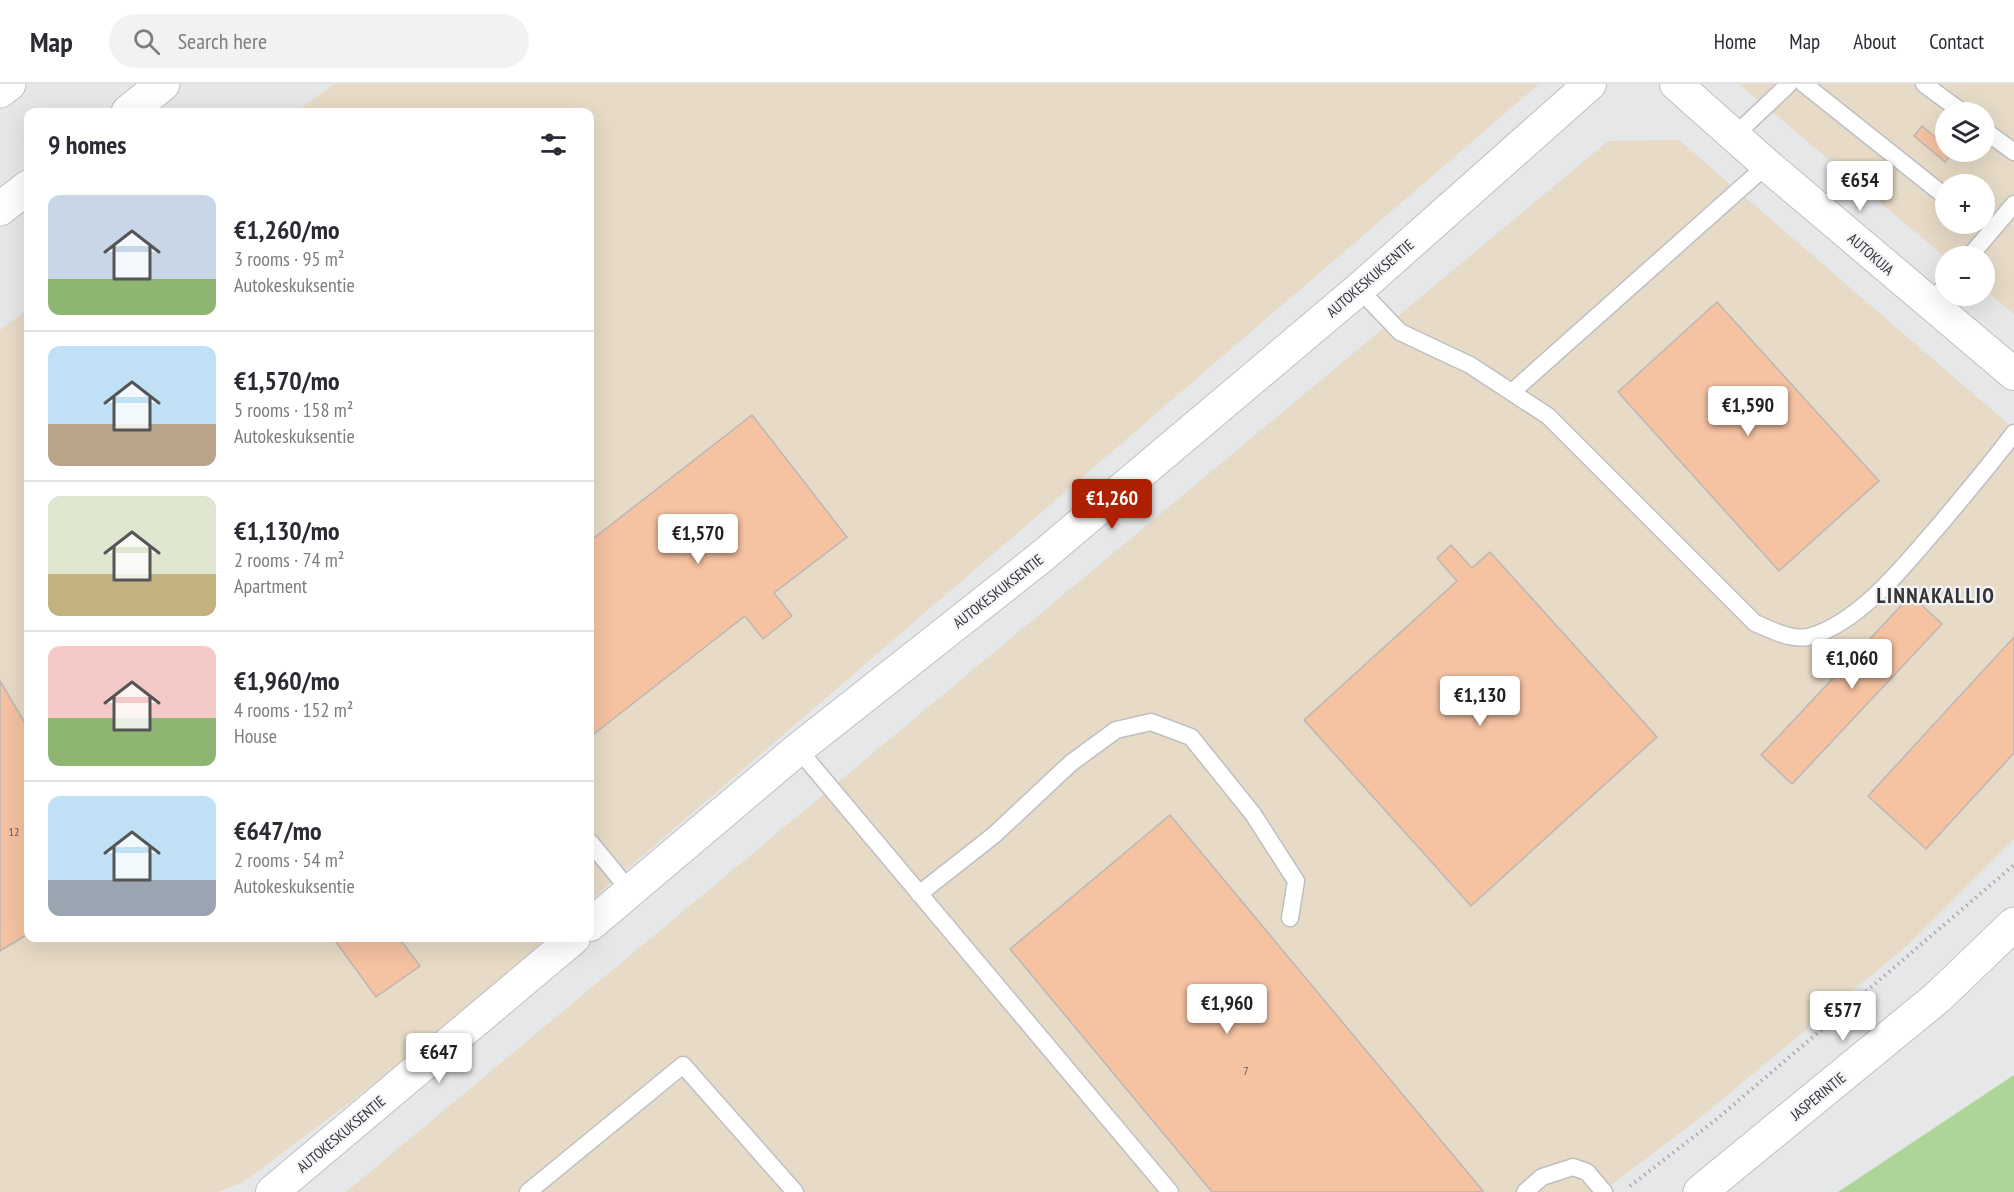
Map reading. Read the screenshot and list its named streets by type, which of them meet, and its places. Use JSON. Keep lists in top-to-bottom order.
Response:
{
  "streets": {
    "main road": ["JASPERINTIE"],
    "street": ["AUTOKUJA", "AUTOKESKUKSENTIE"]
  },
  "districts": ["LINNAKALLIO"],
  "house_numbers": ["12", "7"],
  "page": {
    "header": "Map",
    "search": "Search here",
    "nav": [
      "Home",
      "Map",
      "About",
      "Contact"
    ],
    "map_buttons": ["+", "−"],
    "heading": "9 homes",
    "price": [
      "€654",
      "€1,590",
      "€1,260",
      "€1,570",
      "€1,060",
      "€1,130",
      "€1,960",
      "€577",
      "€647"
    ],
    "list": [
      {
        "name": "€1,260/mo",
        "note": "3 rooms · 95 m² · Autokeskuksentie"
      },
      {
        "name": "€1,570/mo",
        "note": "5 rooms · 158 m² · Autokeskuksentie"
      },
      {
        "name": "€1,130/mo",
        "note": "2 rooms · 74 m² · Apartment"
      },
      {
        "name": "€1,960/mo",
        "note": "4 rooms · 152 m² · House"
      },
      {
        "name": "€647/mo",
        "note": "2 rooms · 54 m² · Autokeskuksentie"
      }
    ]
  }
}
